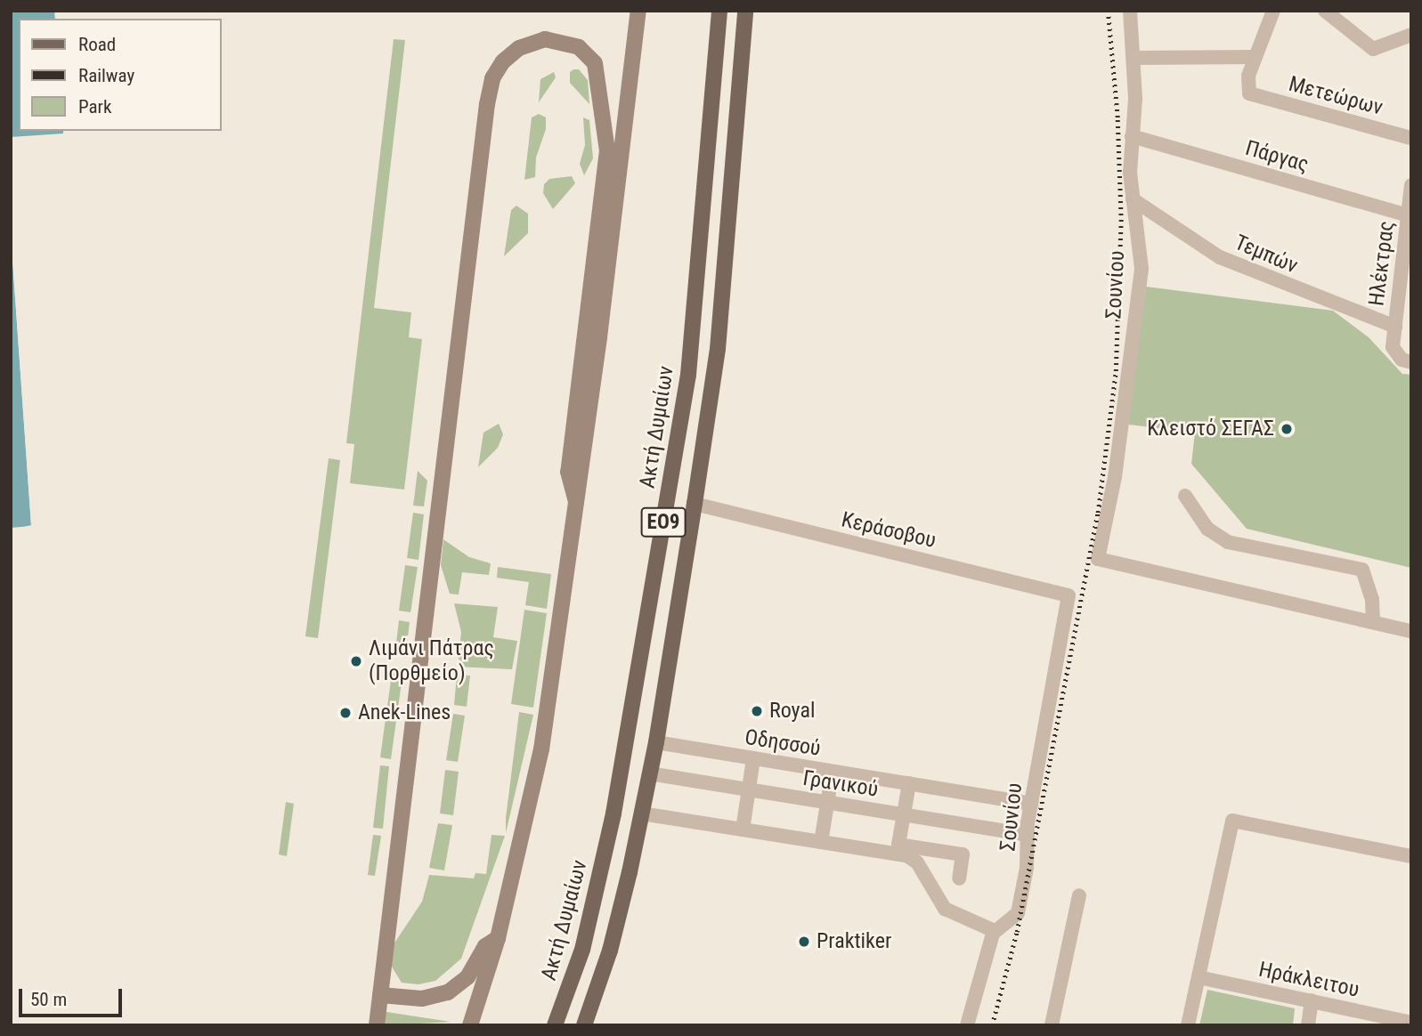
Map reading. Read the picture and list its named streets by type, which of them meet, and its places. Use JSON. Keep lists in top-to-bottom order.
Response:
{
  "streets": {
    "main road": ["Ακτή Δυμαίων", "ΕΟ9"],
    "street": [
      "Μετεώρων",
      "Πάργας",
      "Τεμπών",
      "Ηλέκτρας",
      "Σουνίου",
      "Κεράσοβου",
      "Οδησσού",
      "Γρανικού",
      "Ηράκλειτου"
    ]
  },
  "crossings": [
    ["Πάργας", "Ηλέκτρας"],
    ["Πάργας", "Σουνίου"],
    ["Τεμπών", "Ηλέκτρας"],
    ["Τεμπών", "Σουνίου"],
    ["Σουνίου", "Κεράσοβου"],
    ["Σουνίου", "Γρανικού"],
    ["ΕΟ9", "Κεράσοβου"],
    ["ΕΟ9", "Οδησσού"],
    ["ΕΟ9", "Γρανικού"],
    ["Οδησσού", "Γρανικού"]
  ],
  "places": [
    "Κλειστό ΣΕΓΑΣ",
    "Λιμάνι Πάτρας (Πορθμείο)",
    "Royal",
    "Anek-Lines",
    "Praktiker"
  ],
  "legend": ["Road", "Railway", "Park"],
  "scale_bar": "50 m"
}
